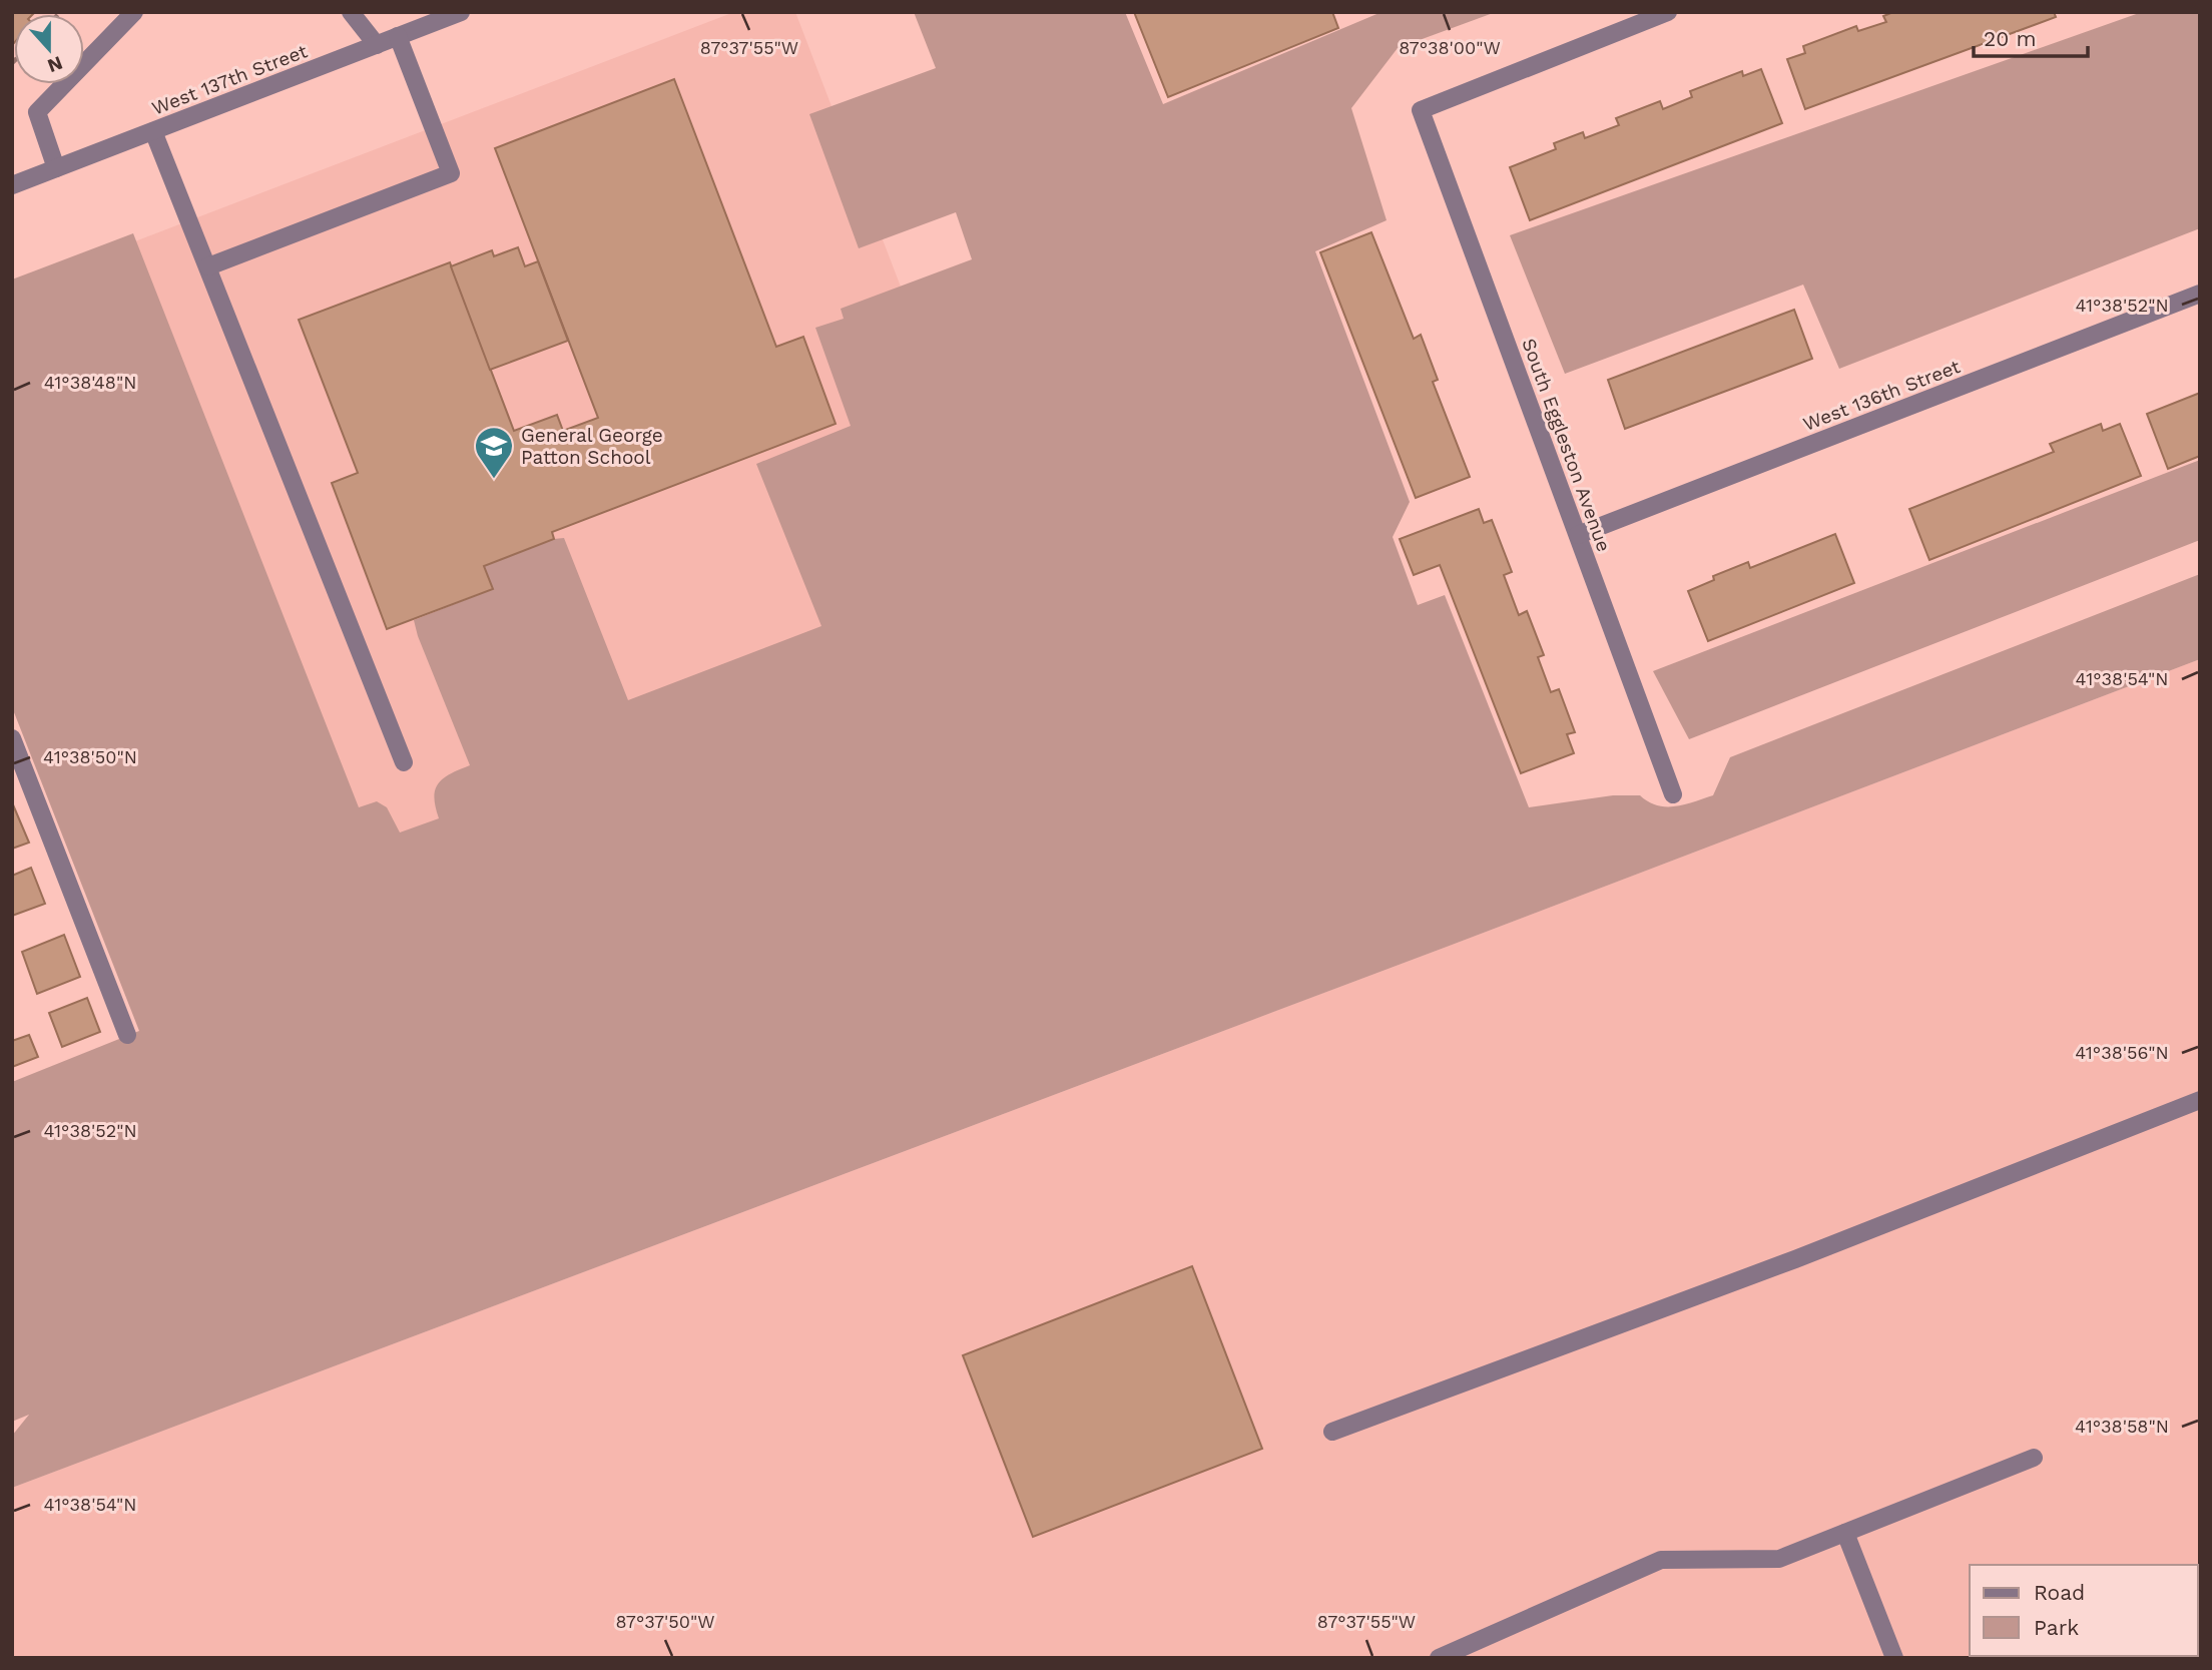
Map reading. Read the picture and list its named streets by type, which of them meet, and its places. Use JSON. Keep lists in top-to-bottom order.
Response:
{
  "streets": {
    "street": ["West 137th Street", "West 136th Street", "South Eggleston Avenue"]
  },
  "crossings": [
    ["West 136th Street", "South Eggleston Avenue"]
  ],
  "places": {
    "school or university": ["General George Patton School"]
  },
  "legend": ["Road", "Park"],
  "scale_bar": "20 m",
  "north": "bottom",
  "coordinates": [
    "87°37'55\"W",
    "87°38'00\"W",
    "41°38'52\"N",
    "41°38'48\"N",
    "41°38'54\"N",
    "41°38'50\"N",
    "41°38'56\"N",
    "41°38'58\"N",
    "87°37'50\"W"
  ]
}
